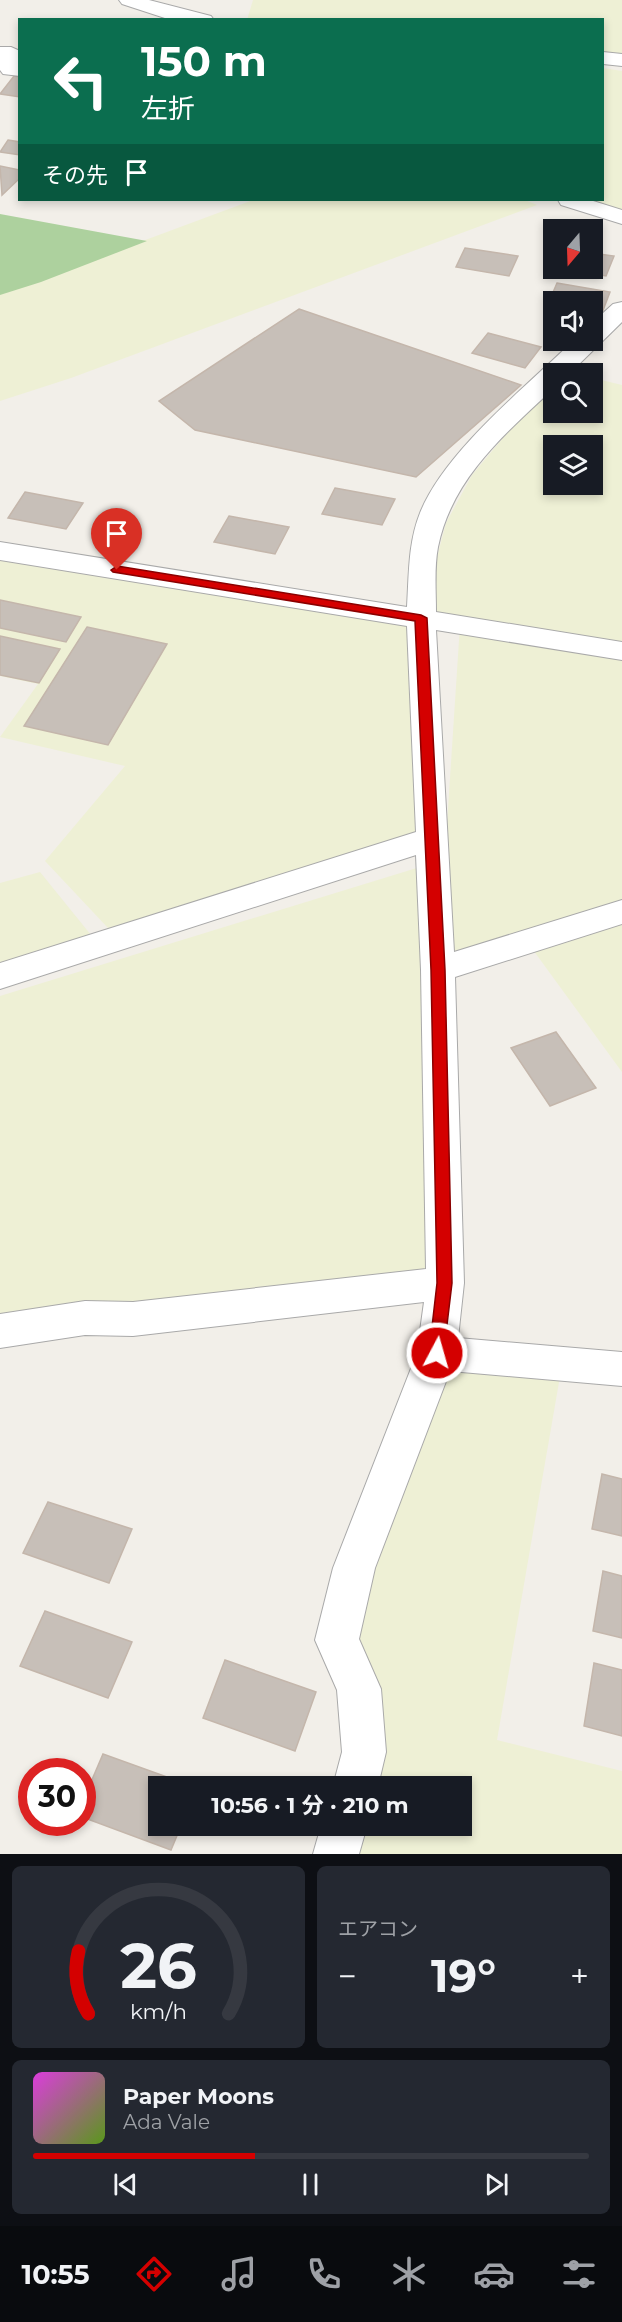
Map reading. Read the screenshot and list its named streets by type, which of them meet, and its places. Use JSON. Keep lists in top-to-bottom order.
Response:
{
  "north": "bottom",
  "page": {
    "turn": ["150 m", "左折"],
    "then": "その先",
    "limit": "30",
    "trip": "10:56 · 1 分 · 210 m",
    "tile": "エアコン",
    "heat": ["−", "19°", "+"],
    "song": ["Paper Moons", "Ada Vale"],
    "tabs": "10:55",
    "gauge": ["26", "km/h"]
  }
}
